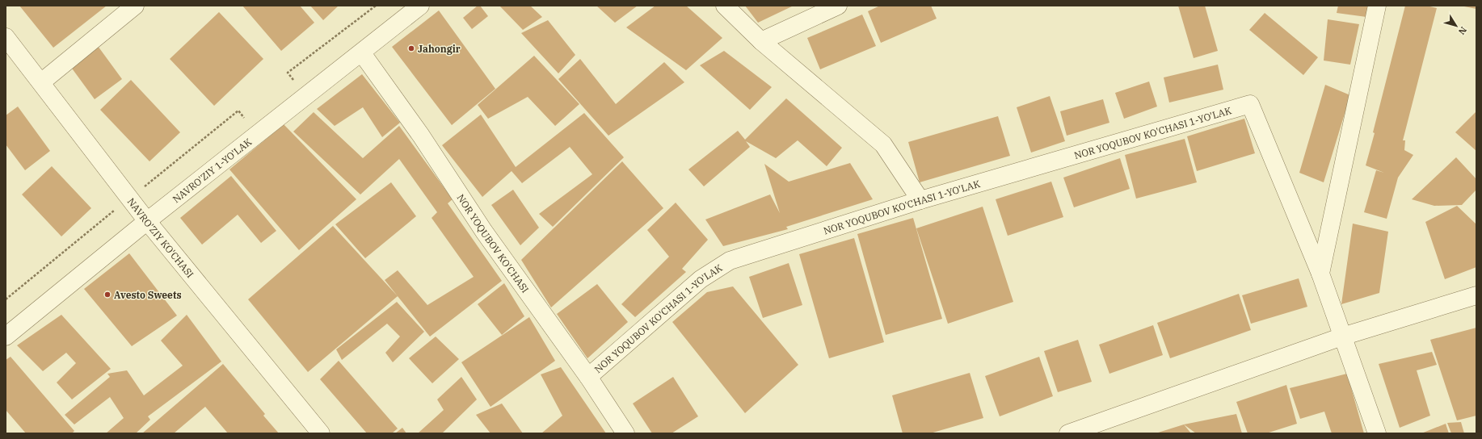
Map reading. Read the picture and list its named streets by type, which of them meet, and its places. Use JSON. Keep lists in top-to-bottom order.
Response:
{
  "streets": {
    "street": [
      "NOR YOQUBOV KO'CHASI 1-YO'LAK",
      "NAVRO'ZIY 1-YO'LAK",
      "NAVRO'ZIY KO'CHASI",
      "NOR YOQUBOV KO'CHASI"
    ]
  },
  "crossings": [
    ["NOR YOQUBOV KO'CHASI 1-YO'LAK", "NOR YOQUBOV KO'CHASI"],
    ["NAVRO'ZIY 1-YO'LAK", "NAVRO'ZIY KO'CHASI"],
    ["NAVRO'ZIY 1-YO'LAK", "NOR YOQUBOV KO'CHASI"]
  ],
  "places": ["Jahongir", "Avesto Sweets"],
  "north": "bottom right"
}
